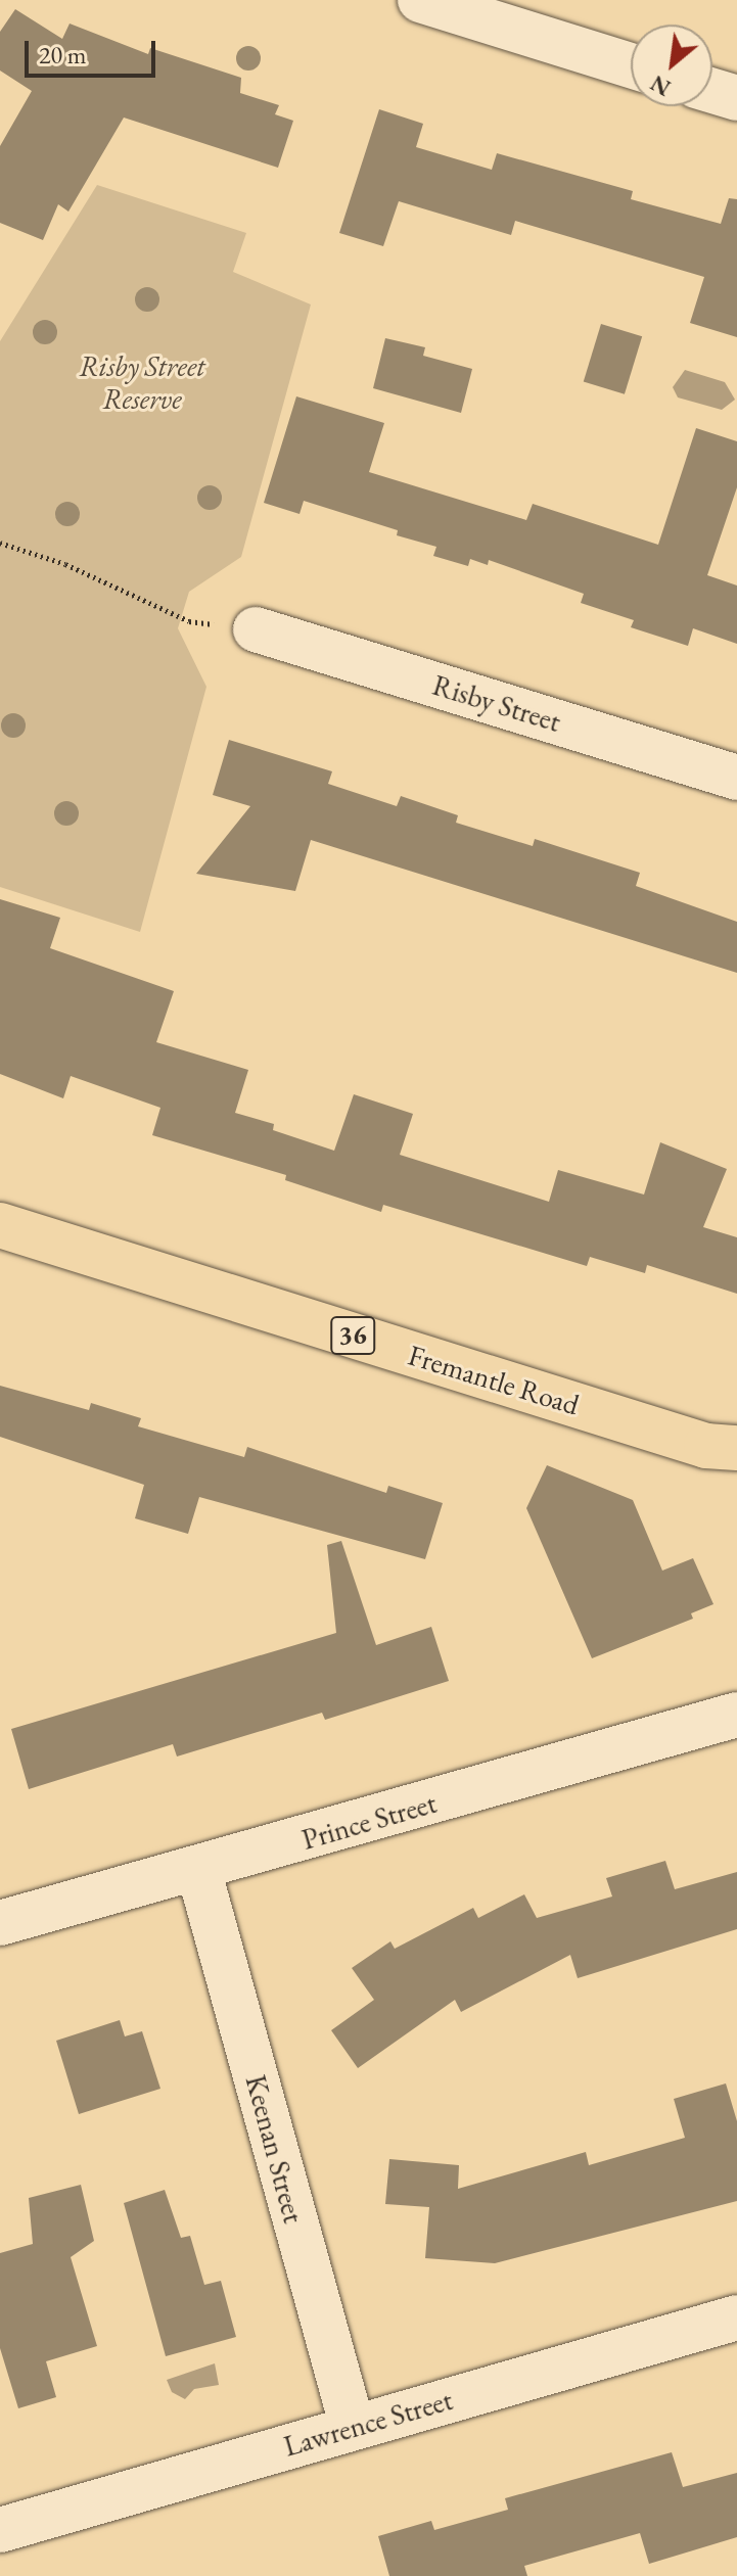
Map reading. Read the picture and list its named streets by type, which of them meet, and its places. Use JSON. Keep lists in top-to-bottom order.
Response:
{
  "streets": {
    "main road": ["36", "Fremantle Road"],
    "street": [
      "Risby Street",
      "Prince Street",
      "Keenan Street",
      "Lawrence Street"
    ]
  },
  "crossings": [
    ["Prince Street", "Keenan Street"],
    ["Keenan Street", "Lawrence Street"]
  ],
  "parks": ["Risby Street Reserve"],
  "scale_bar": "20 m",
  "north": "bottom left"
}
